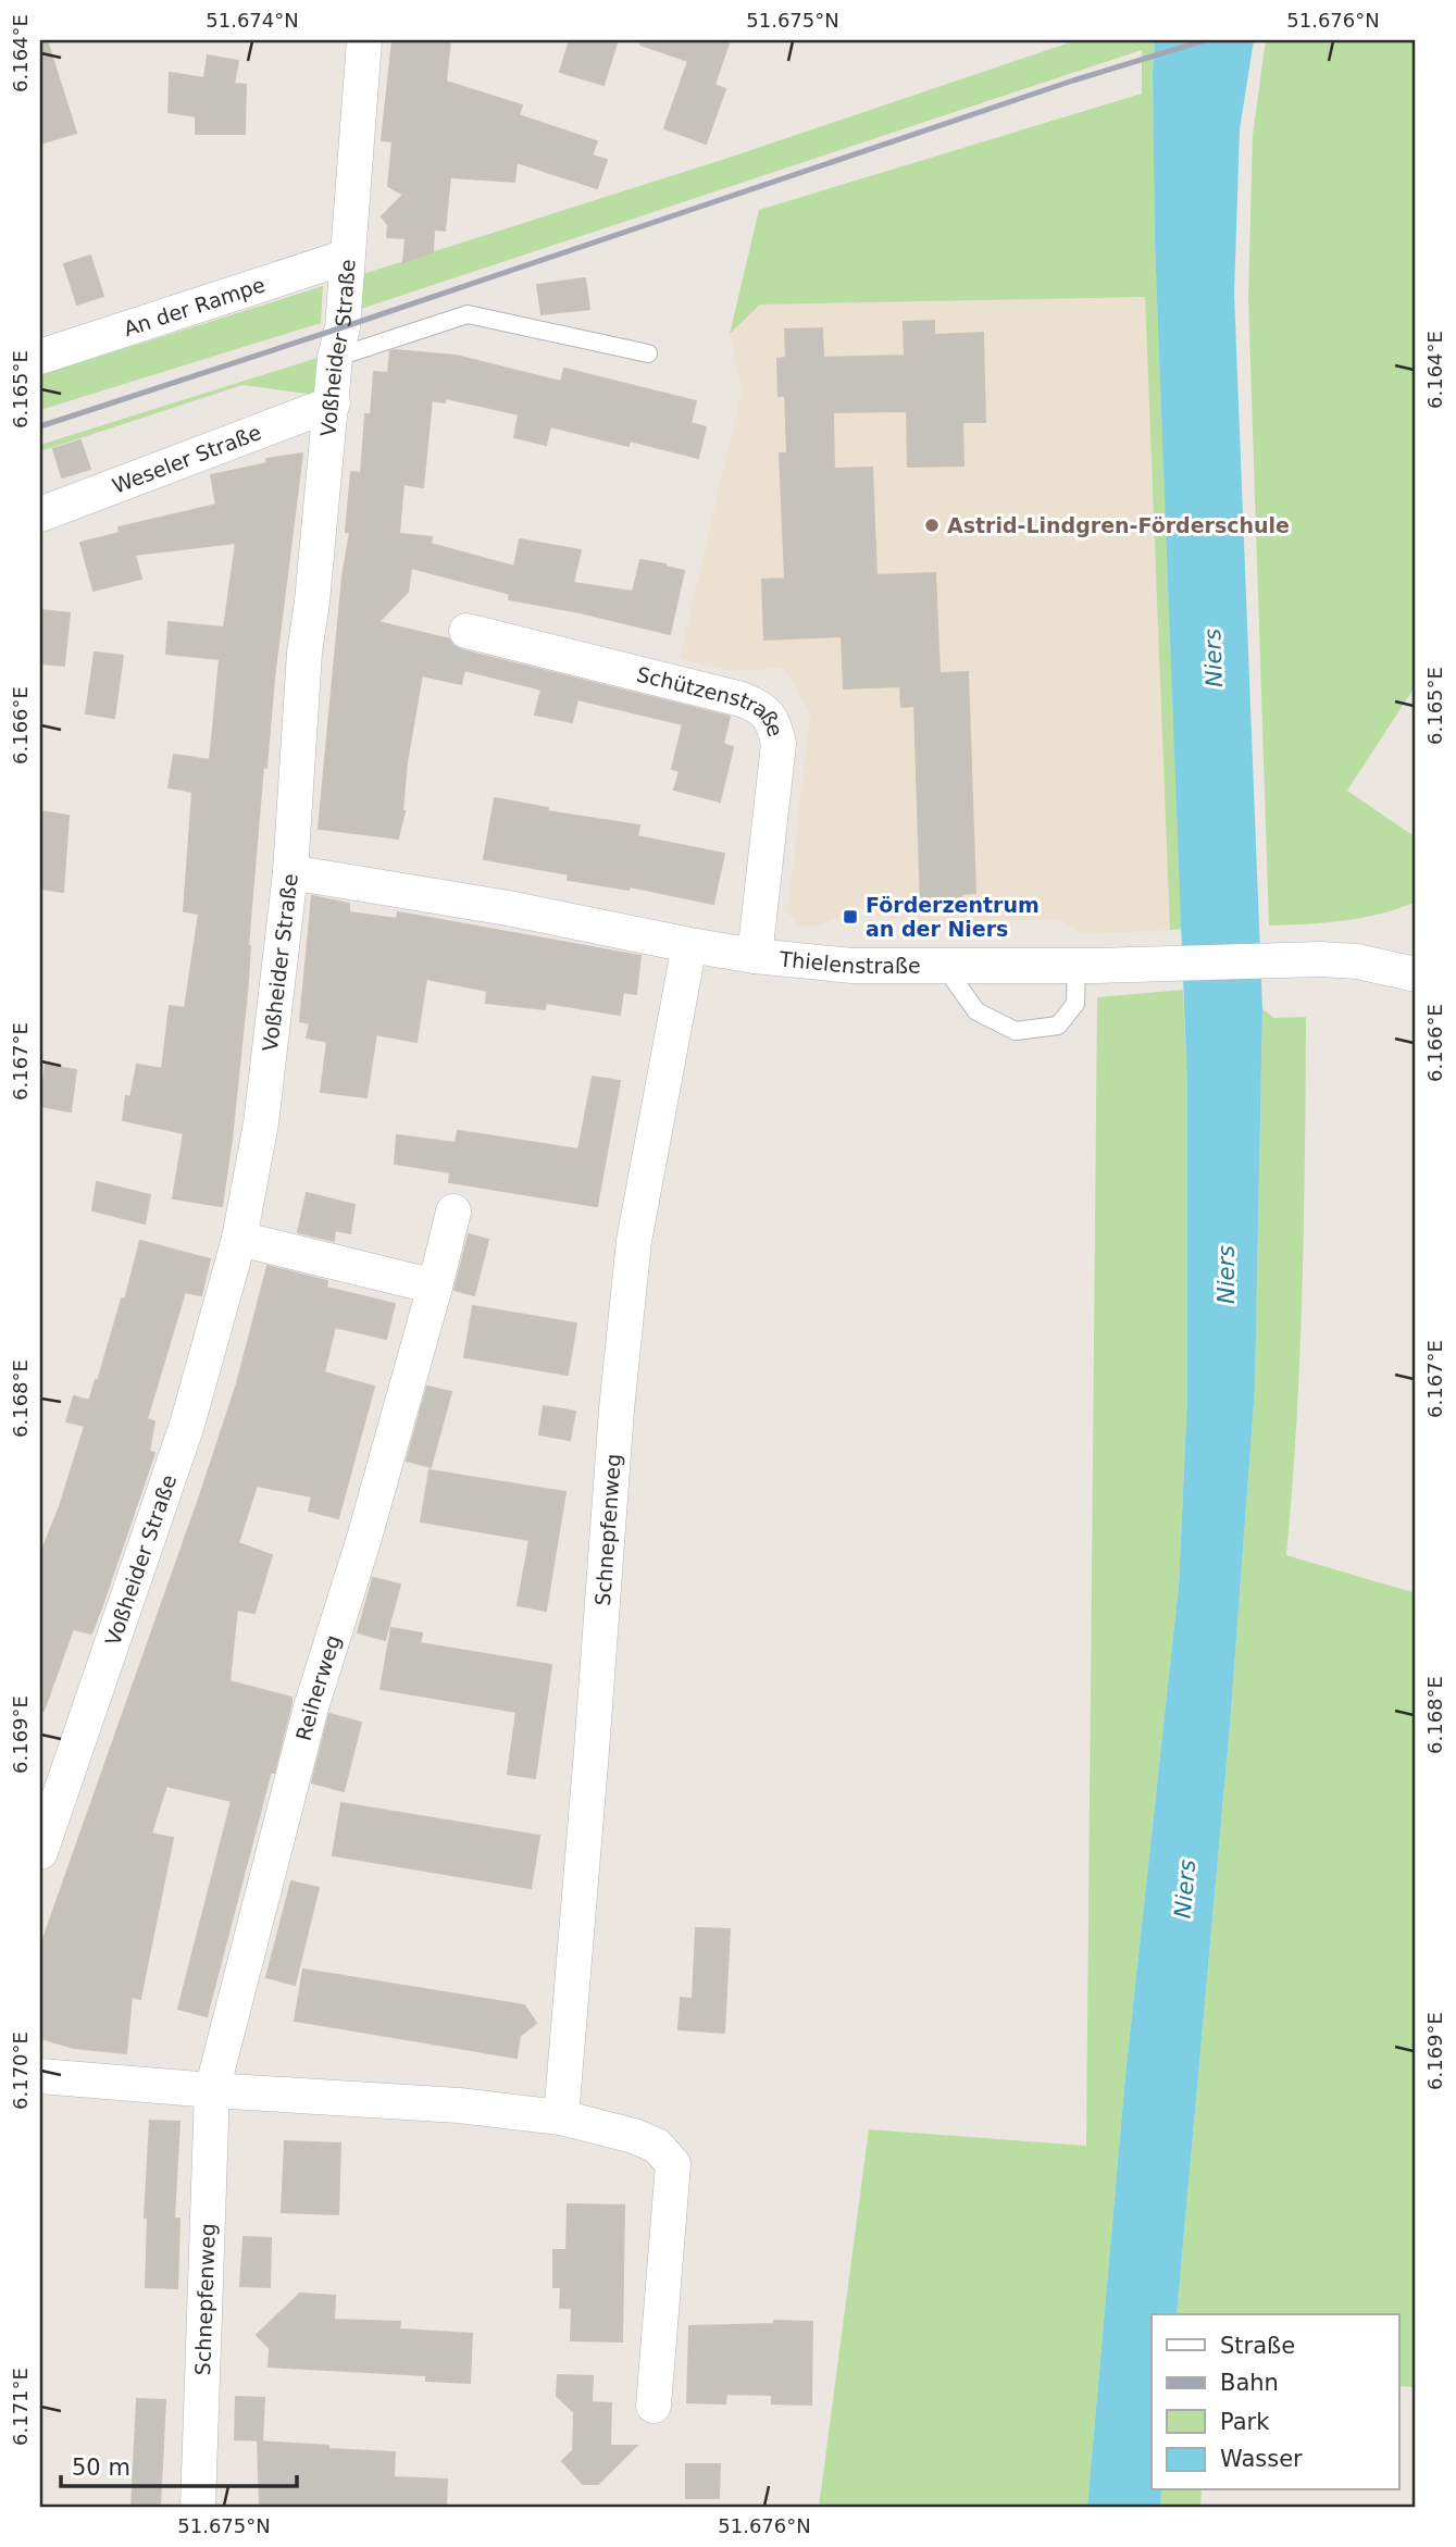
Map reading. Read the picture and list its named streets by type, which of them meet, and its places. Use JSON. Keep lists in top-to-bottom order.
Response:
{
  "streets": {
    "street": [
      "An der Rampe",
      "Voßheider Straße",
      "Weseler Straße",
      "Schützenstraße",
      "Thielenstraße",
      "Schnepfenweg",
      "Reiherweg"
    ]
  },
  "crossings": [
    ["An der Rampe", "Voßheider Straße"],
    ["Voßheider Straße", "Weseler Straße"],
    ["Voßheider Straße", "Thielenstraße"],
    ["Schützenstraße", "Thielenstraße"],
    ["Thielenstraße", "Schnepfenweg"],
    ["Schnepfenweg", "Reiherweg"]
  ],
  "water": ["Niers"],
  "places": {
    "other": ["Astrid-Lindgren-Förderschule"],
    "transit": ["Förderzentrum an der Niers"]
  },
  "legend": [
    "Straße",
    "Bahn",
    "Park",
    "Wasser"
  ],
  "scale_bar": "50 m",
  "coordinates": [
    "51.674°N",
    "51.675°N",
    "51.676°N",
    "6.164°E",
    "6.165°E",
    "6.166°E",
    "6.167°E",
    "6.168°E",
    "6.169°E",
    "6.170°E",
    "6.171°E"
  ]
}
